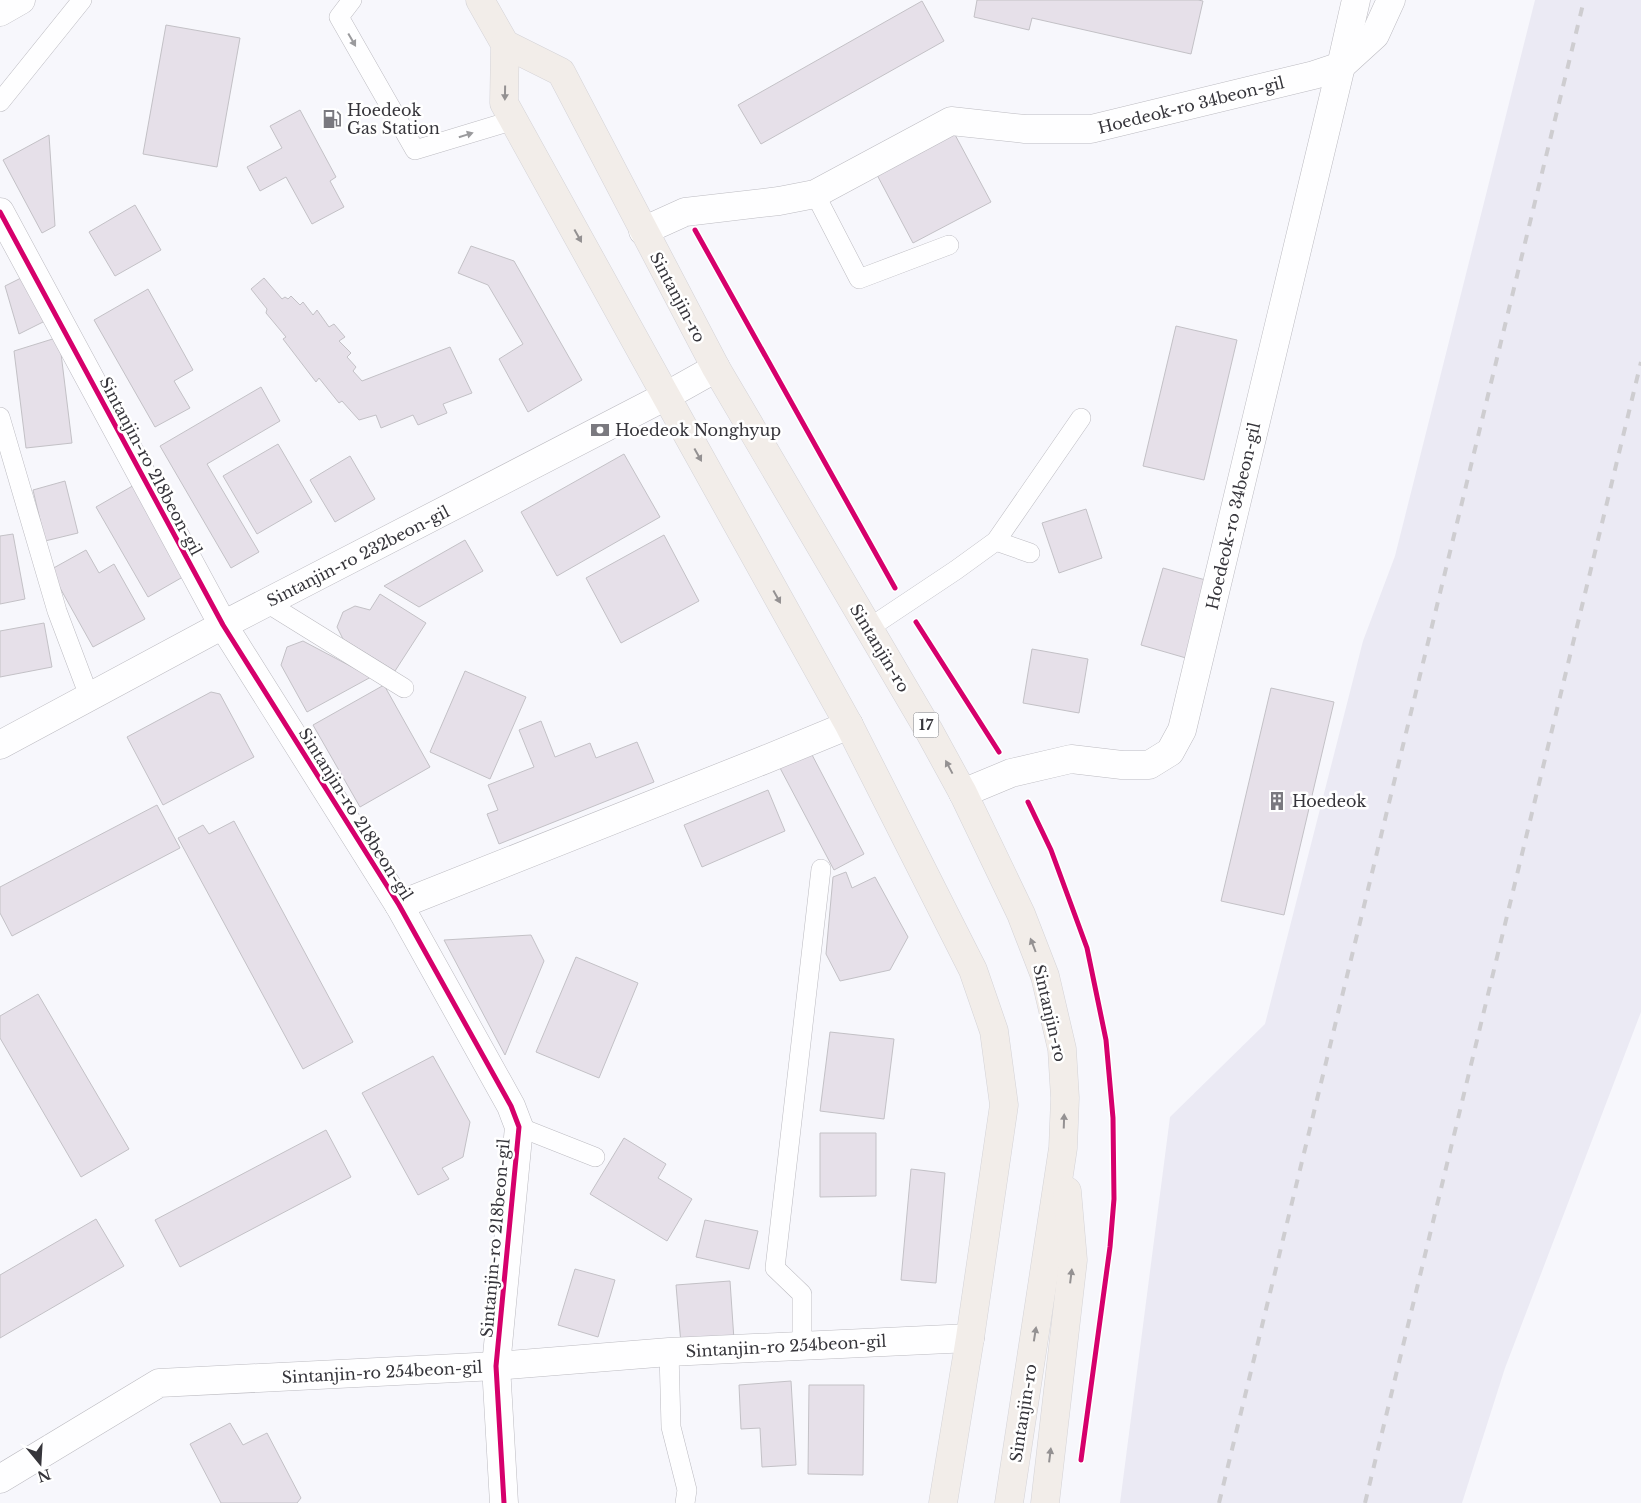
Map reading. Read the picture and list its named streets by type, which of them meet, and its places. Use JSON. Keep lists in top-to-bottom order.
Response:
{
  "streets": {
    "main road": ["Sintanjin-ro", "17"],
    "street": [
      "Hoedeok-ro 34beon-gil",
      "Sintanjin-ro 218beon-gil",
      "Sintanjin-ro 232beon-gil",
      "Sintanjin-ro 254beon-gil"
    ]
  },
  "crossings": [
    ["Hoedeok-ro 34beon-gil", "Sintanjin-ro"],
    ["Sintanjin-ro", "Sintanjin-ro 232beon-gil"],
    ["Sintanjin-ro 218beon-gil", "Sintanjin-ro 232beon-gil"],
    ["Sintanjin-ro 218beon-gil", "Sintanjin-ro 254beon-gil"]
  ],
  "places": {
    "fuel station": ["Hoedeok Gas Station"],
    "bank": ["Hoedeok Nonghyup"],
    "building": ["Hoedeok"]
  },
  "north": "bottom"
}
